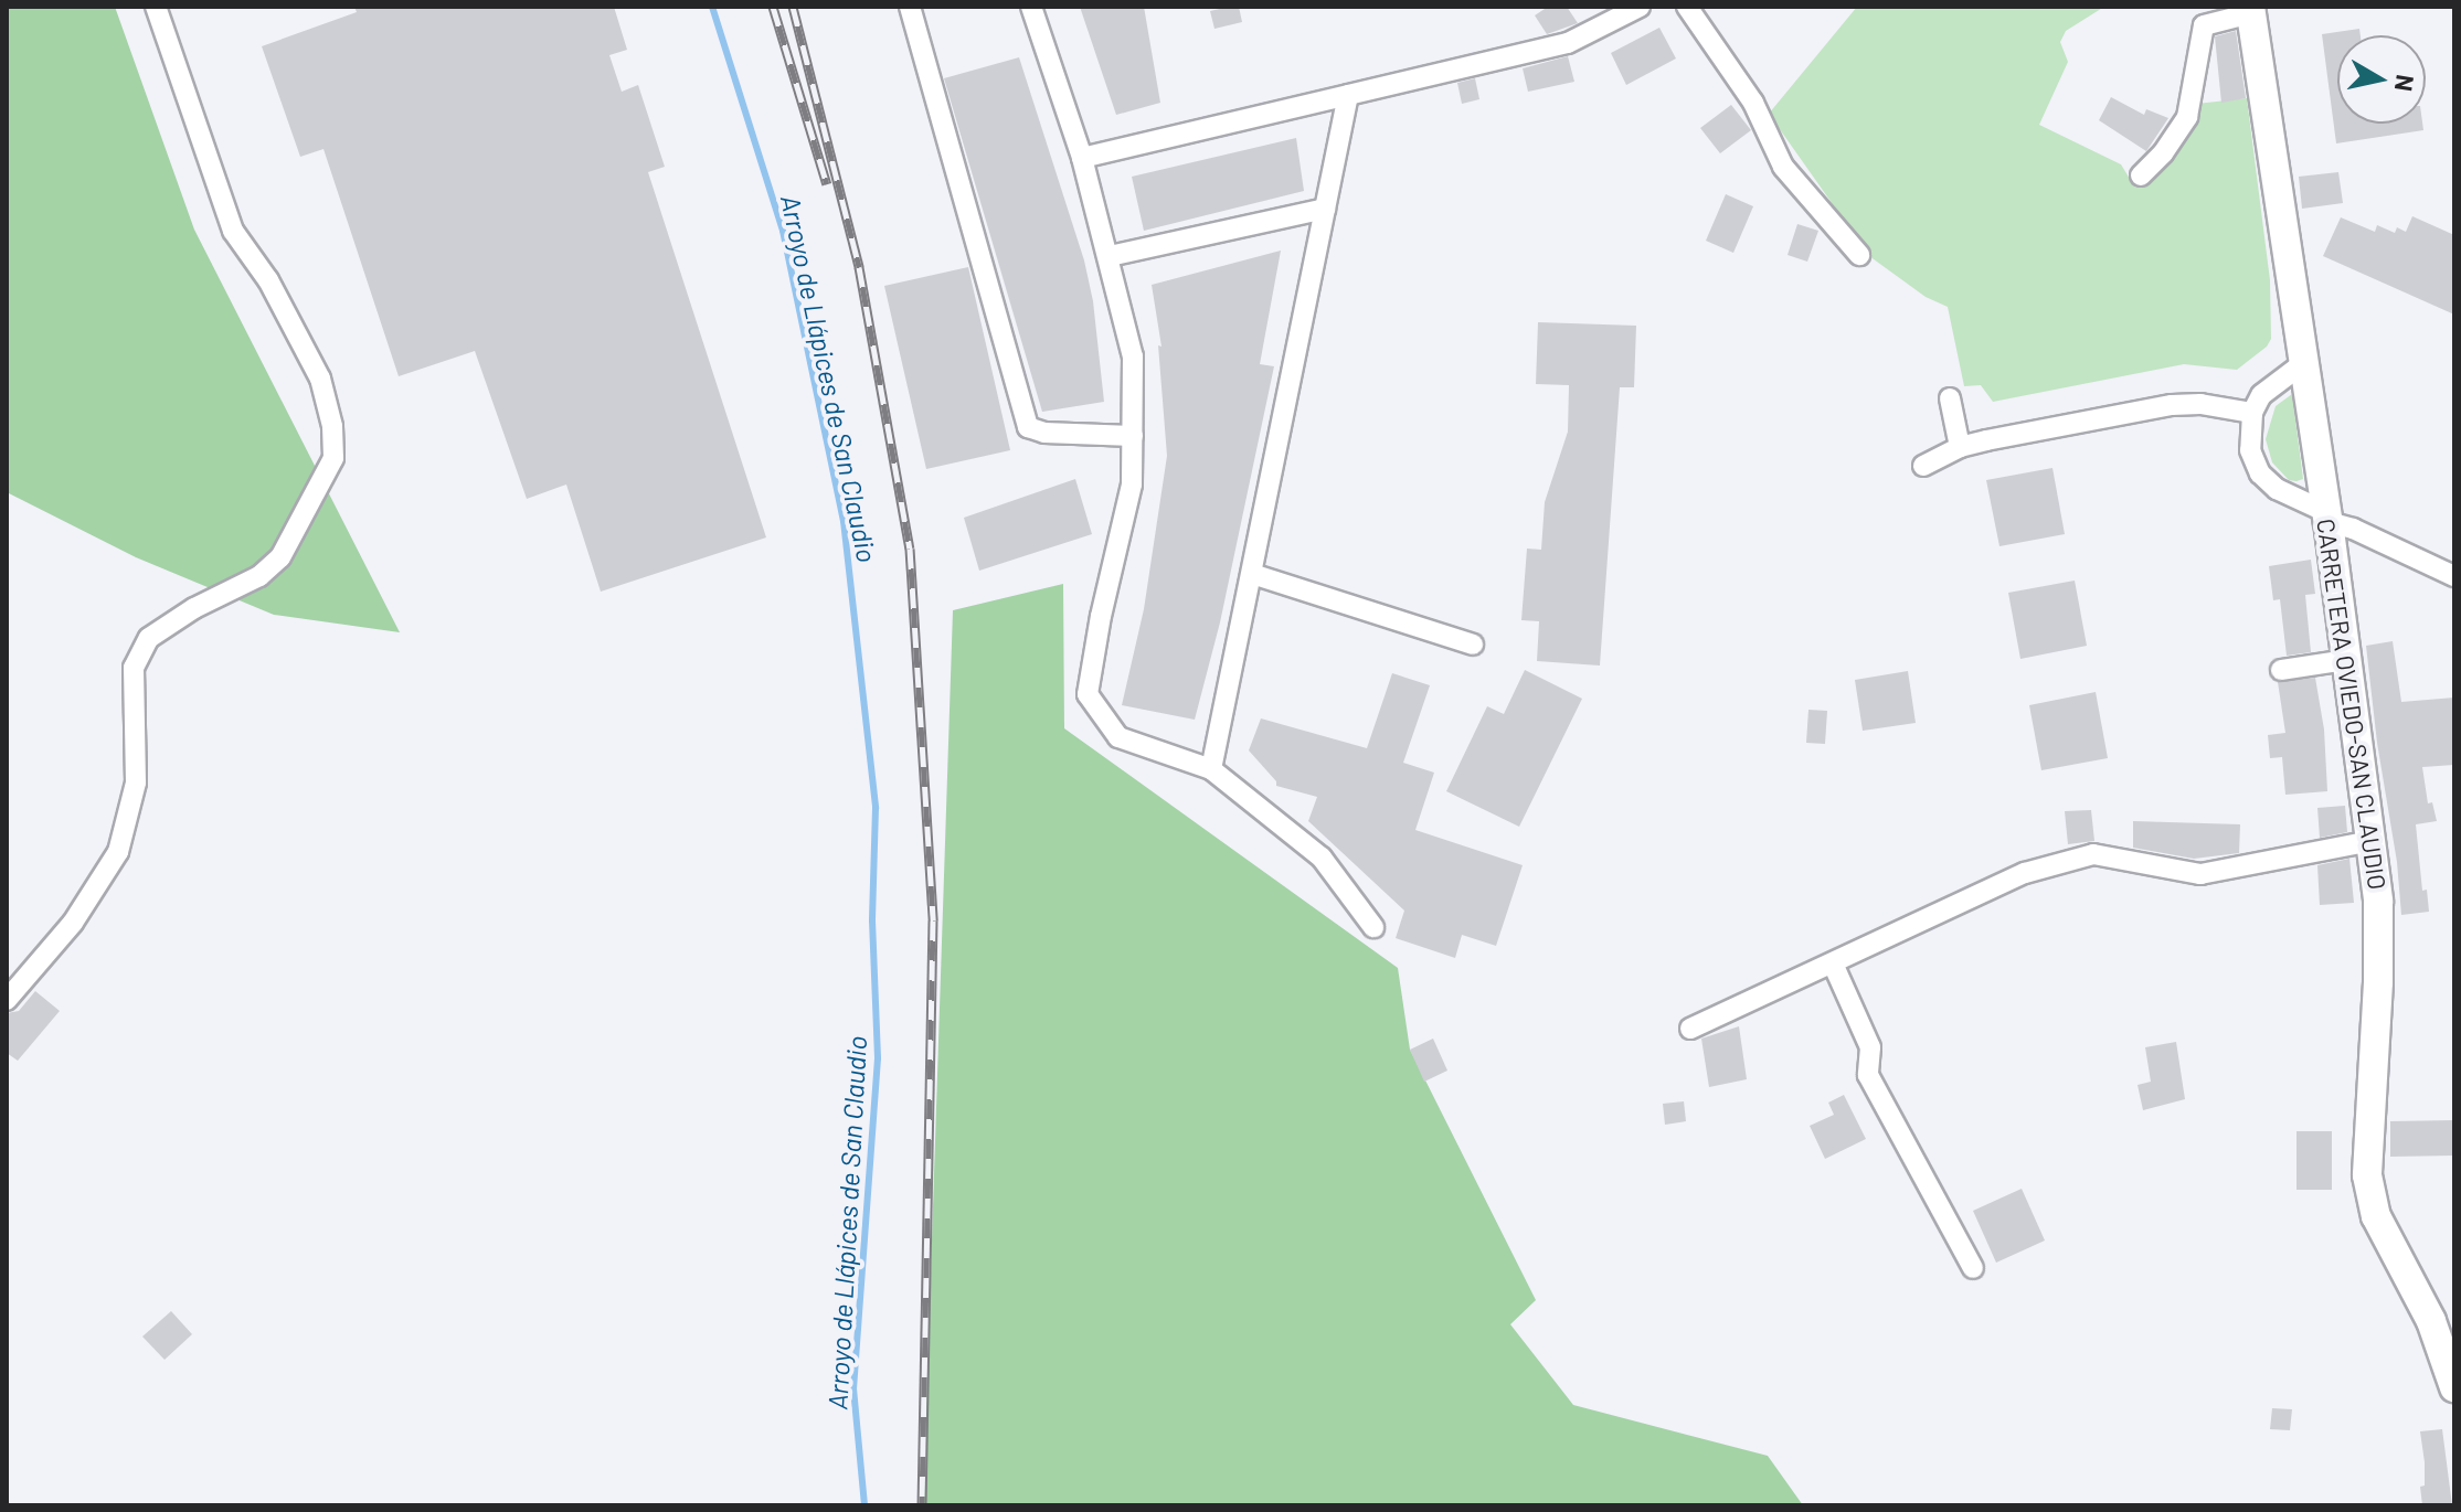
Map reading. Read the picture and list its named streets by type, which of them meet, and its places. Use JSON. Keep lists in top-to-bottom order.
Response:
{
  "streets": {
    "street": ["CARRETERA OVIEDO-SAN CLAUDIO"]
  },
  "water": ["Arroyo de Llápices de San Claudio"],
  "north": "right"
}
